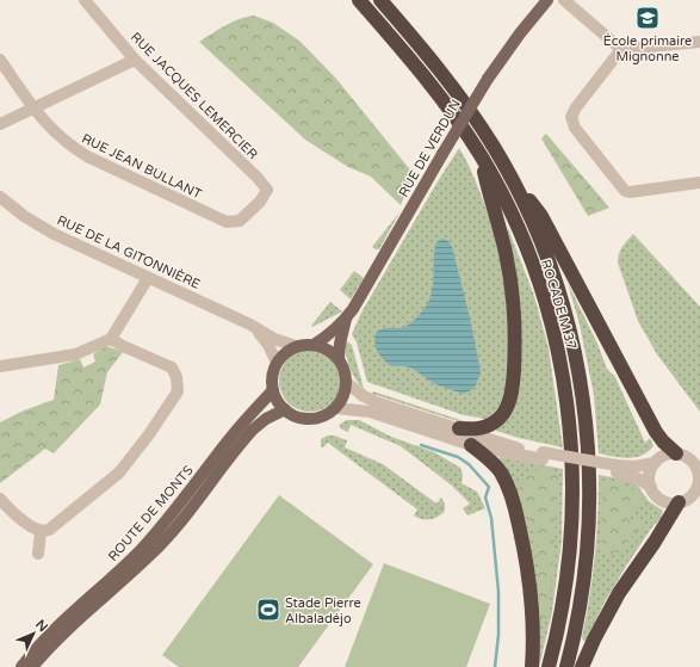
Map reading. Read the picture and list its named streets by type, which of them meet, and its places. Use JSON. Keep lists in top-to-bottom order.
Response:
{
  "streets": {
    "highway": ["ROCADE M 37"],
    "main road": ["RUE DE VERDUN", "ROUTE DE MONTS"],
    "street": ["RUE JACQUES LEMERCIER", "RUE JEAN BULLANT", "RUE DE LA GITONNIÈRE"]
  },
  "crossings": [
    ["RUE JACQUES LEMERCIER", "RUE JEAN BULLANT"],
    ["RUE DE VERDUN", "RUE DE LA GITONNIÈRE"],
    ["RUE DE VERDUN", "ROUTE DE MONTS"],
    ["RUE DE LA GITONNIÈRE", "ROUTE DE MONTS"]
  ],
  "places": {
    "school or university": ["École primaire Mignonne"],
    "sports": ["Stade Pierre Albaladéjo"]
  },
  "north": "top right"
}
